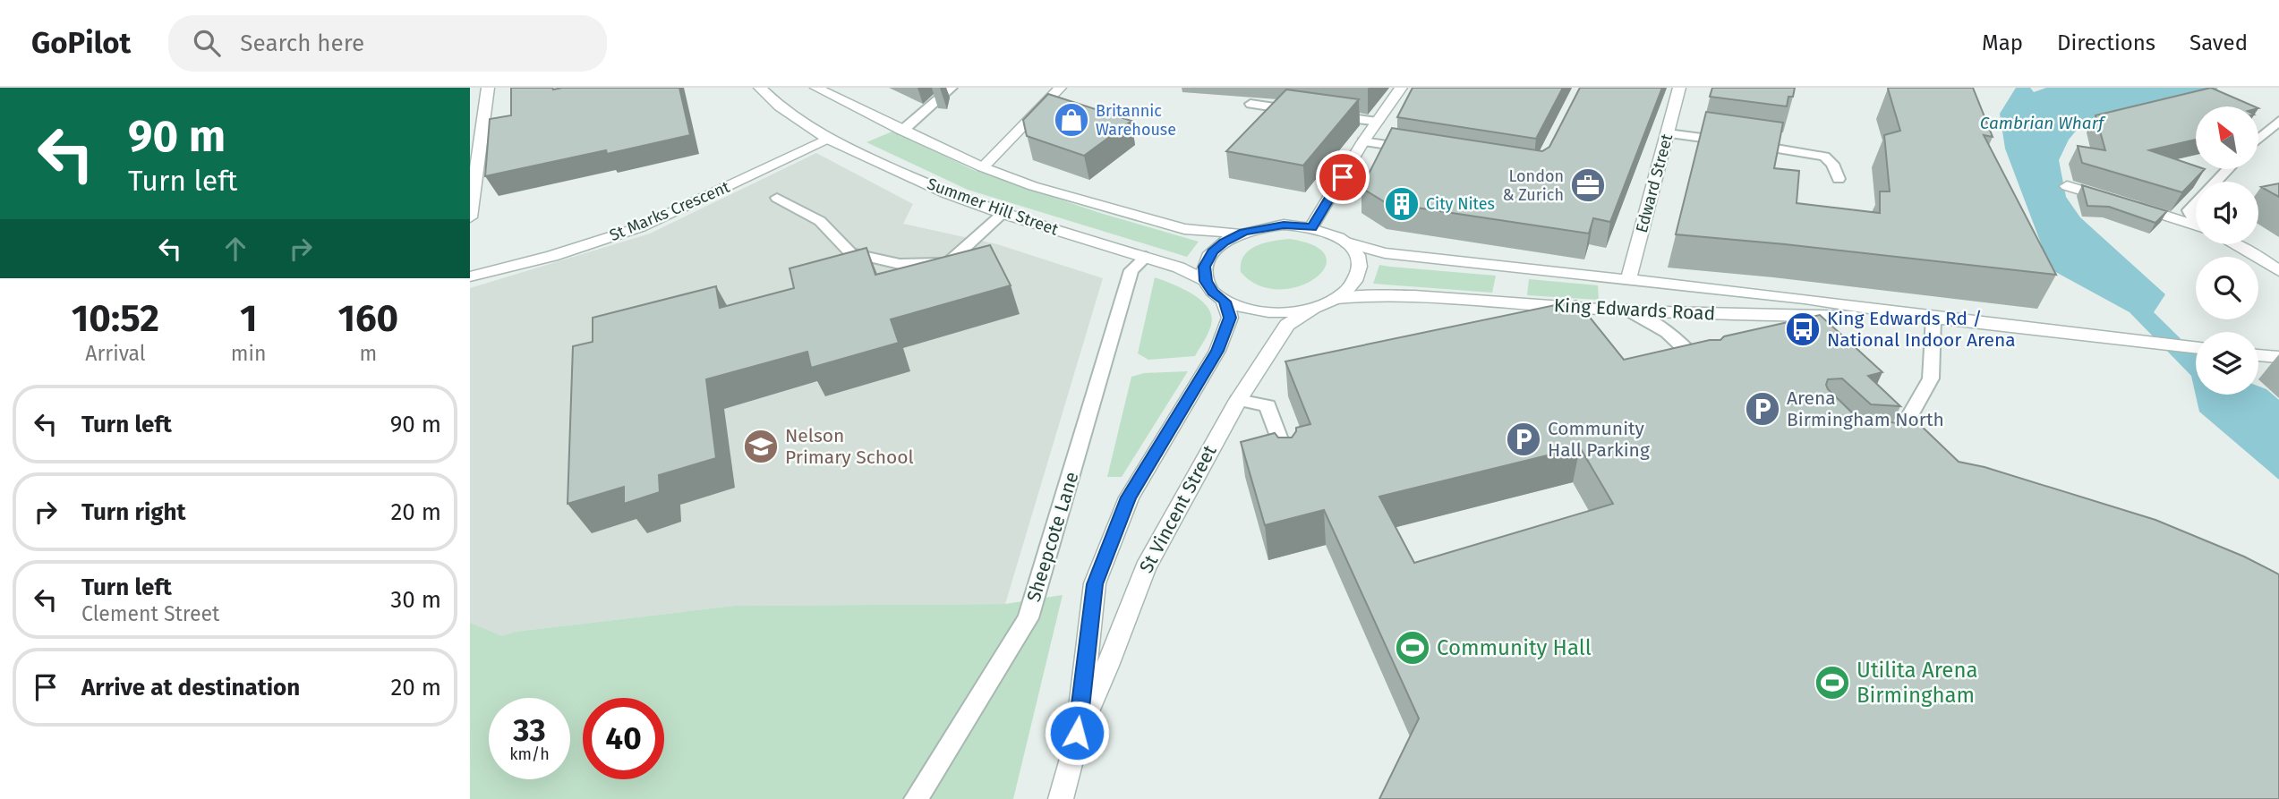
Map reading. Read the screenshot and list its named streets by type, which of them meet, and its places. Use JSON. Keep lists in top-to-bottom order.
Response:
{
  "streets": {
    "street": [
      "Edward Street",
      "Summer Hill Street",
      "St Marks Crescent",
      "King Edwards Road",
      "St Vincent Street"
    ],
    "lane": ["Sheepcote Lane"]
  },
  "crossings": [
    ["Edward Street", "King Edwards Road"],
    ["Summer Hill Street", "St Marks Crescent"],
    ["Summer Hill Street", "King Edwards Road"],
    ["Summer Hill Street", "St Vincent Street"],
    ["Summer Hill Street", "Sheepcote Lane"],
    ["King Edwards Road", "St Vincent Street"]
  ],
  "water": ["Cambrian Wharf"],
  "places": {
    "shop": ["Britannic Warehouse"],
    "office": ["London & Zurich"],
    "building": ["City Nites"],
    "bus stop": ["King Edwards Rd / National Indoor Arena"],
    "parking": ["Arena Birmingham North", "Community Hall Parking"],
    "school or university": ["Nelson Primary School"],
    "sports": ["Community Hall", "Utilita Arena Birmingham"]
  },
  "north": "top left",
  "page": {
    "header": "GoPilot",
    "search": "Search here",
    "nav": ["Map", "Directions", "Saved"],
    "turn": ["90 m", "Turn left"],
    "eta": [
      "10:52",
      "Arrival",
      "1",
      "min",
      "160",
      "m"
    ],
    "list": [
      {
        "name": "Turn left",
        "value": "90 m"
      },
      {
        "name": "Turn right",
        "value": "20 m"
      },
      {
        "name": "Turn left",
        "note": "Clement Street",
        "value": "30 m"
      },
      {
        "name": "Arrive at destination",
        "value": "20 m"
      }
    ],
    "speed": "33 km/h",
    "limit": "40"
  }
}
